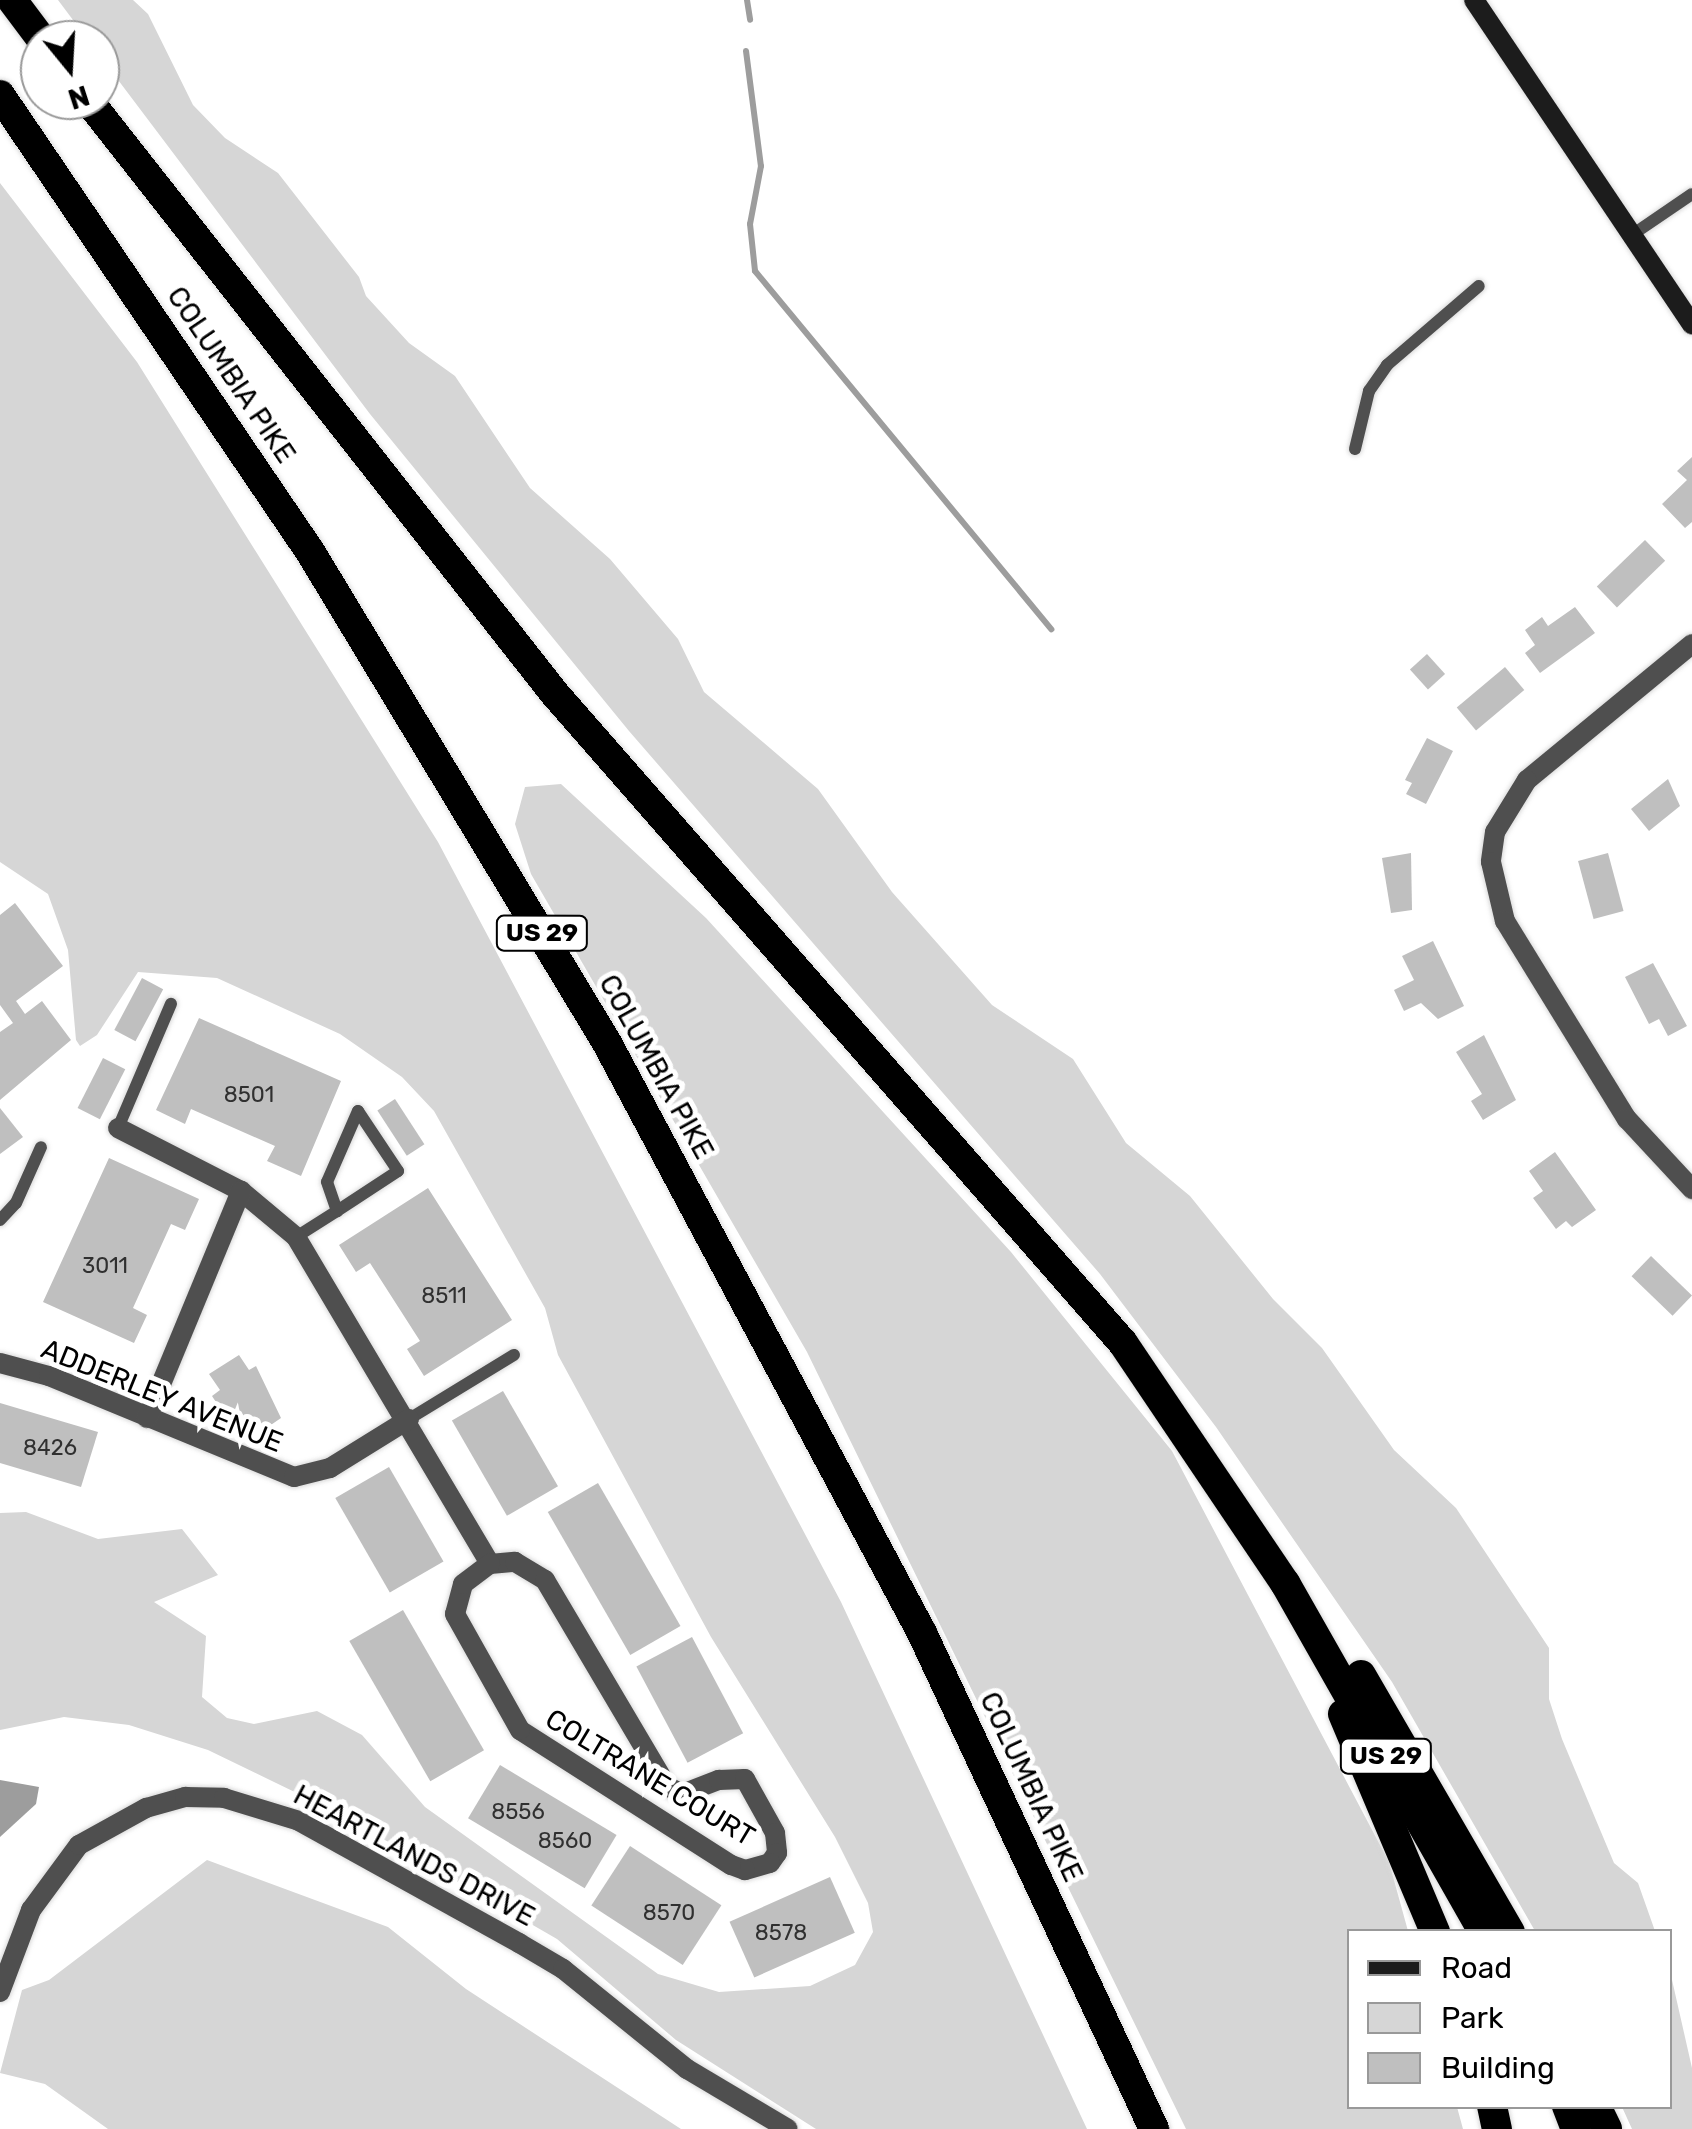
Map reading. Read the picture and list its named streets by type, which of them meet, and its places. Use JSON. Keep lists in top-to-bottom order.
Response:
{
  "streets": {
    "highway": ["COLUMBIA PIKE", "US 29"],
    "street": ["ADDERLEY AVENUE", "COLTRANE COURT", "HEARTLANDS DRIVE"]
  },
  "house_numbers": [
    "8501",
    "3011",
    "8511",
    "8426",
    "8556",
    "8560",
    "8570",
    "8578"
  ],
  "legend": ["Road", "Park", "Building"],
  "north": "bottom"
}
